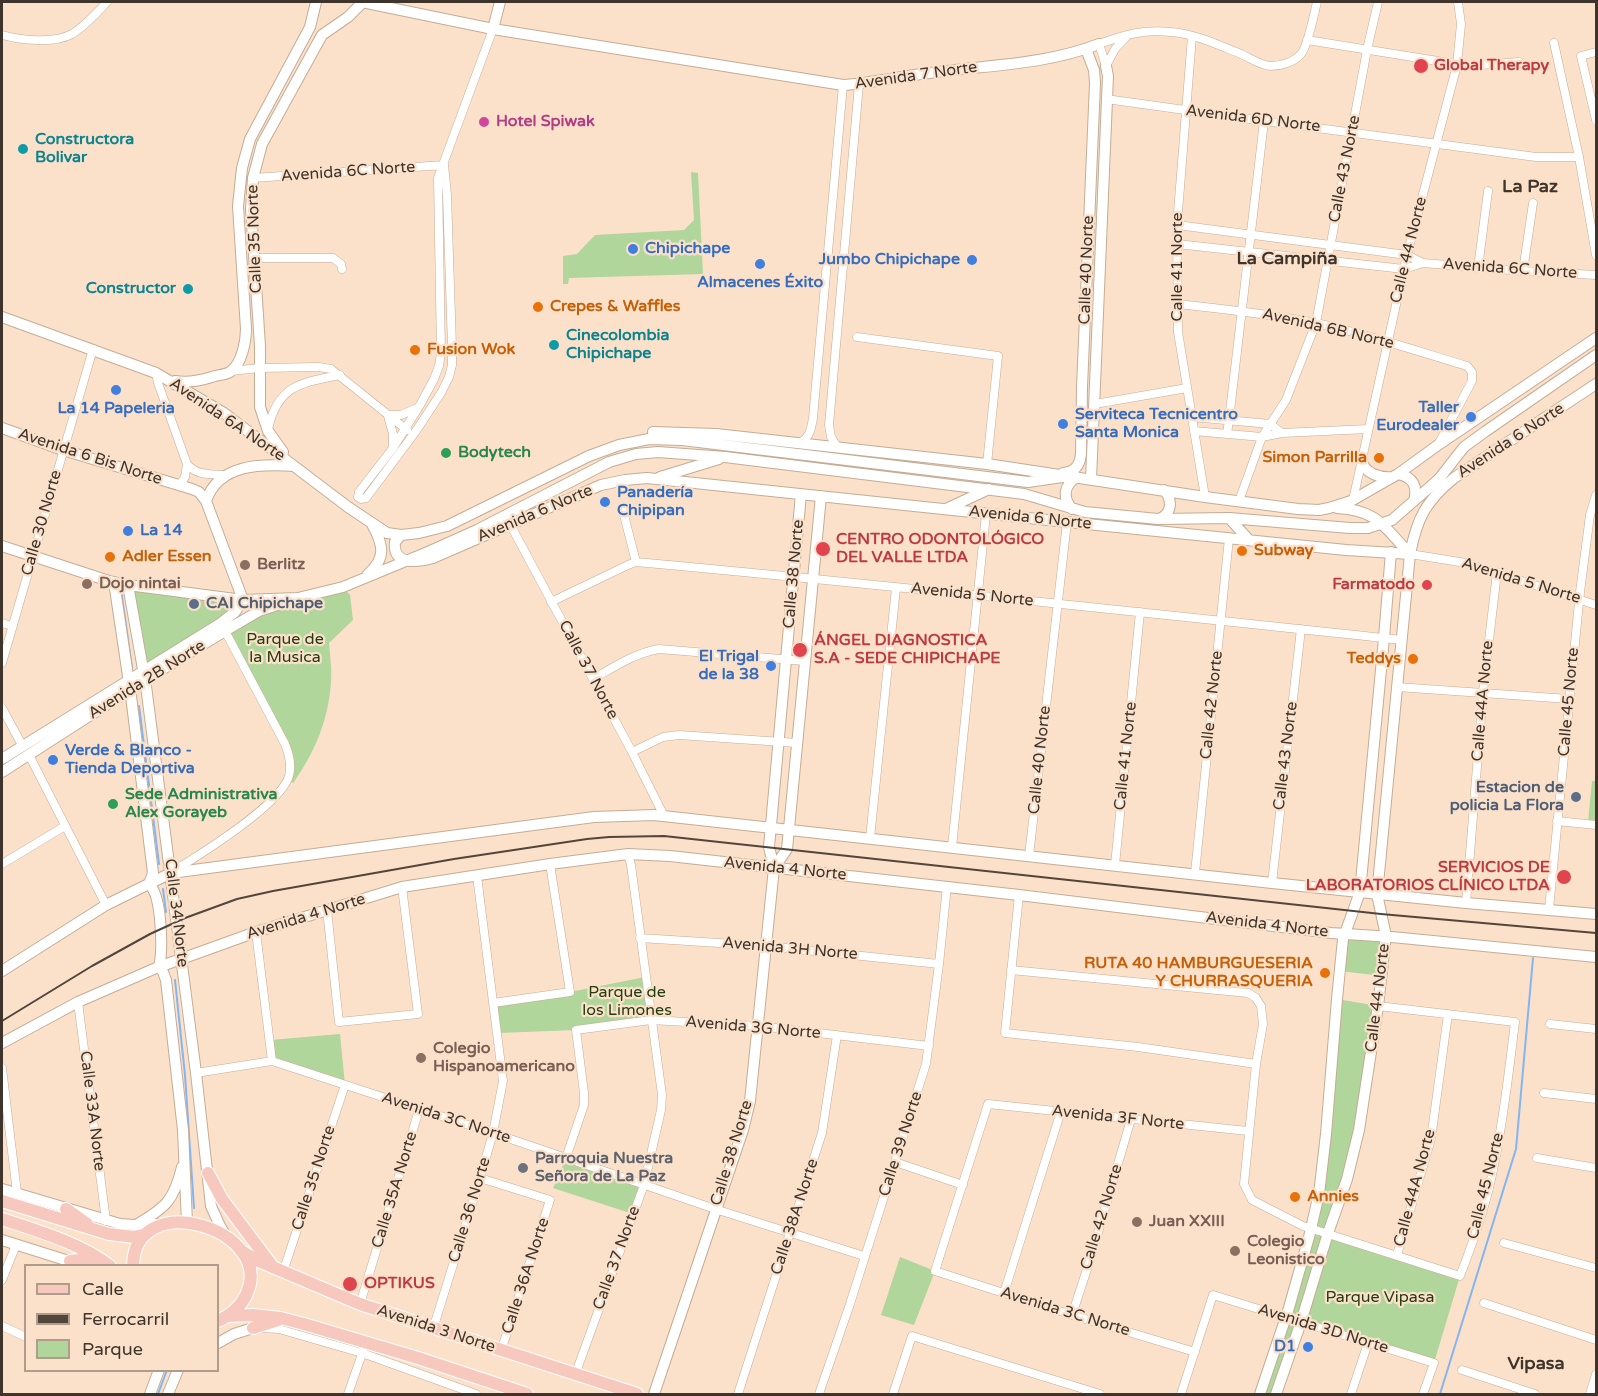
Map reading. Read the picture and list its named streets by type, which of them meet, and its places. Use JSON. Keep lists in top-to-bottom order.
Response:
{
  "streets": {
    "main road": ["Avenida 3 Norte"],
    "street": [
      "Avenida 7 Norte",
      "Avenida 6D Norte",
      "Calle 43 Norte",
      "Avenida 6C Norte",
      "Calle 35 Norte",
      "Calle 44 Norte",
      "Calle 41 Norte",
      "Calle 40 Norte",
      "Avenida 6B Norte",
      "Avenida 6A Norte",
      "Avenida 6 Norte",
      "Avenida 6 Bis Norte",
      "Calle 30 Norte",
      "Calle 38 Norte",
      "Avenida 5 Norte",
      "Calle 37 Norte",
      "Avenida 2B Norte",
      "Calle 44A Norte",
      "Calle 45 Norte",
      "Calle 42 Norte",
      "Avenida 4 Norte",
      "Calle 34 Norte",
      "Avenida 3H Norte",
      "Avenida 3G Norte",
      "Calle 33A Norte",
      "Avenida 3C Norte",
      "Avenida 3F Norte",
      "Calle 39 Norte",
      "Calle 35A Norte",
      "Calle 36 Norte",
      "Calle 38A Norte",
      "Calle 36A Norte",
      "Avenida 3D Norte"
    ]
  },
  "crossings": [
    ["Avenida 7 Norte", "Calle 35 Norte"],
    ["Avenida 7 Norte", "Calle 41 Norte"],
    ["Avenida 7 Norte", "Calle 40 Norte"],
    ["Avenida 6D Norte", "Calle 43 Norte"],
    ["Avenida 6D Norte", "Calle 44 Norte"],
    ["Avenida 6D Norte", "Calle 41 Norte"],
    ["Avenida 6D Norte", "Calle 40 Norte"],
    ["Calle 43 Norte", "Avenida 6C Norte"],
    ["Calle 43 Norte", "Avenida 6B Norte"],
    ["Calle 43 Norte", "Avenida 6 Norte"],
    ["Calle 43 Norte", "Avenida 5 Norte"],
    ["Avenida 6C Norte", "Calle 35 Norte"],
    ["Avenida 6C Norte", "Calle 44 Norte"],
    ["Avenida 6C Norte", "Calle 41 Norte"],
    ["Calle 35 Norte", "Avenida 6A Norte"],
    ["Calle 35 Norte", "Avenida 6 Norte"],
    ["Calle 35 Norte", "Avenida 6 Bis Norte"],
    ["Calle 35 Norte", "Avenida 2B Norte"],
    ["Calle 35 Norte", "Avenida 3C Norte"],
    ["Calle 35 Norte", "Avenida 3 Norte"],
    ["Calle 44 Norte", "Avenida 6B Norte"],
    ["Calle 44 Norte", "Avenida 6 Norte"],
    ["Calle 44 Norte", "Avenida 5 Norte"],
    ["Calle 44 Norte", "Avenida 4 Norte"],
    ["Calle 44 Norte", "Avenida 3D Norte"],
    ["Calle 41 Norte", "Avenida 6B Norte"],
    ["Calle 41 Norte", "Avenida 6 Norte"],
    ["Calle 41 Norte", "Avenida 5 Norte"],
    ["Calle 40 Norte", "Avenida 6 Norte"],
    ["Calle 40 Norte", "Avenida 5 Norte"],
    ["Avenida 6B Norte", "Avenida 6 Norte"],
    ["Avenida 6A Norte", "Avenida 6 Norte"],
    ["Avenida 6A Norte", "Avenida 6 Bis Norte"],
    ["Avenida 6A Norte", "Calle 30 Norte"],
    ["Avenida 6A Norte", "Avenida 2B Norte"],
    ["Avenida 6 Norte", "Avenida 6 Bis Norte"],
    ["Avenida 6 Norte", "Calle 30 Norte"],
    ["Avenida 6 Norte", "Calle 38 Norte"],
    ["Avenida 6 Norte", "Avenida 5 Norte"],
    ["Avenida 6 Norte", "Calle 37 Norte"],
    ["Avenida 6 Norte", "Avenida 2B Norte"],
    ["Avenida 6 Norte", "Calle 42 Norte"],
    ["Avenida 6 Norte", "Calle 34 Norte"],
    ["Avenida 6 Bis Norte", "Calle 30 Norte"],
    ["Avenida 6 Bis Norte", "Avenida 2B Norte"],
    ["Calle 38 Norte", "Avenida 5 Norte"],
    ["Calle 38 Norte", "Avenida 4 Norte"],
    ["Calle 38 Norte", "Avenida 3H Norte"],
    ["Calle 38 Norte", "Avenida 3G Norte"],
    ["Calle 38 Norte", "Avenida 3C Norte"],
    ["Avenida 5 Norte", "Calle 37 Norte"],
    ["Avenida 5 Norte", "Calle 44A Norte"],
    ["Avenida 5 Norte", "Calle 45 Norte"],
    ["Avenida 5 Norte", "Calle 42 Norte"],
    ["Calle 37 Norte", "Avenida 4 Norte"],
    ["Calle 37 Norte", "Avenida 3H Norte"],
    ["Calle 37 Norte", "Avenida 3G Norte"],
    ["Calle 37 Norte", "Avenida 3C Norte"],
    ["Calle 37 Norte", "Avenida 3 Norte"],
    ["Avenida 2B Norte", "Calle 34 Norte"],
    ["Calle 44A Norte", "Calle 45 Norte"],
    ["Calle 42 Norte", "Avenida 3C Norte"],
    ["Calle 42 Norte", "Avenida 3F Norte"],
    ["Avenida 4 Norte", "Calle 34 Norte"],
    ["Avenida 4 Norte", "Calle 33A Norte"],
    ["Avenida 4 Norte", "Calle 39 Norte"],
    ["Avenida 4 Norte", "Calle 36 Norte"],
    ["Calle 34 Norte", "Avenida 3C Norte"],
    ["Avenida 3H Norte", "Calle 39 Norte"],
    ["Avenida 3G Norte", "Avenida 3C Norte"],
    ["Avenida 3G Norte", "Calle 39 Norte"],
    ["Avenida 3G Norte", "Calle 38A Norte"],
    ["Avenida 3C Norte", "Avenida 3F Norte"],
    ["Avenida 3C Norte", "Calle 39 Norte"],
    ["Avenida 3C Norte", "Calle 35A Norte"],
    ["Avenida 3C Norte", "Calle 36 Norte"],
    ["Avenida 3C Norte", "Calle 38A Norte"],
    ["Avenida 3C Norte", "Avenida 3D Norte"],
    ["Calle 35A Norte", "Avenida 3 Norte"],
    ["Calle 36 Norte", "Calle 36A Norte"],
    ["Calle 36 Norte", "Avenida 3 Norte"],
    ["Calle 36A Norte", "Avenida 3 Norte"]
  ],
  "districts": ["La Paz", "La Campiña", "Vipasa"],
  "parks": ["Parque de la Musica", "Parque de los Limones", "Parque Vipasa"],
  "places": [
    "Global Therapy",
    "Hotel Spiwak",
    "Constructora Bolivar",
    "Chipichape",
    "Jumbo Chipichape",
    "Almacenes Éxito",
    "Constructor",
    "Crepes & Waffles",
    "Cinecolombia Chipichape",
    "Fusion Wok",
    "La 14 Papeleria",
    "Taller Eurodealer",
    "Serviteca Tecnicentro Santa Monica",
    "Bodytech",
    "Simon Parrilla",
    "Panadería Chipipan",
    "La 14",
    "CENTRO ODONTOLÓGICO DEL VALLE LTDA",
    "Subway",
    "Adler Essen",
    "Berlitz",
    "Dojo nintai",
    "Farmatodo",
    "CAI Chipichape",
    "ÁNGEL DIAGNOSTICA S.A - SEDE CHIPICHAPE",
    "Teddys",
    "El Trigal de la 38",
    "Verde & Blanco - Tienda Deportiva",
    "Estacion de policia La Flora",
    "Sede Administrativa Alex Gorayeb",
    "SERVICIOS DE LABORATORIOS CLÍNICO LTDA",
    "RUTA 40 HAMBURGUESERIA Y CHURRASQUERIA",
    "Colegio Hispanoamericano",
    "Parroquia Nuestra Señora de La Paz",
    "Annies",
    "Juan XXIII",
    "Colegio Leonistico",
    "OPTIKUS",
    "D1"
  ],
  "legend": ["Calle", "Ferrocarril", "Parque"]
}
